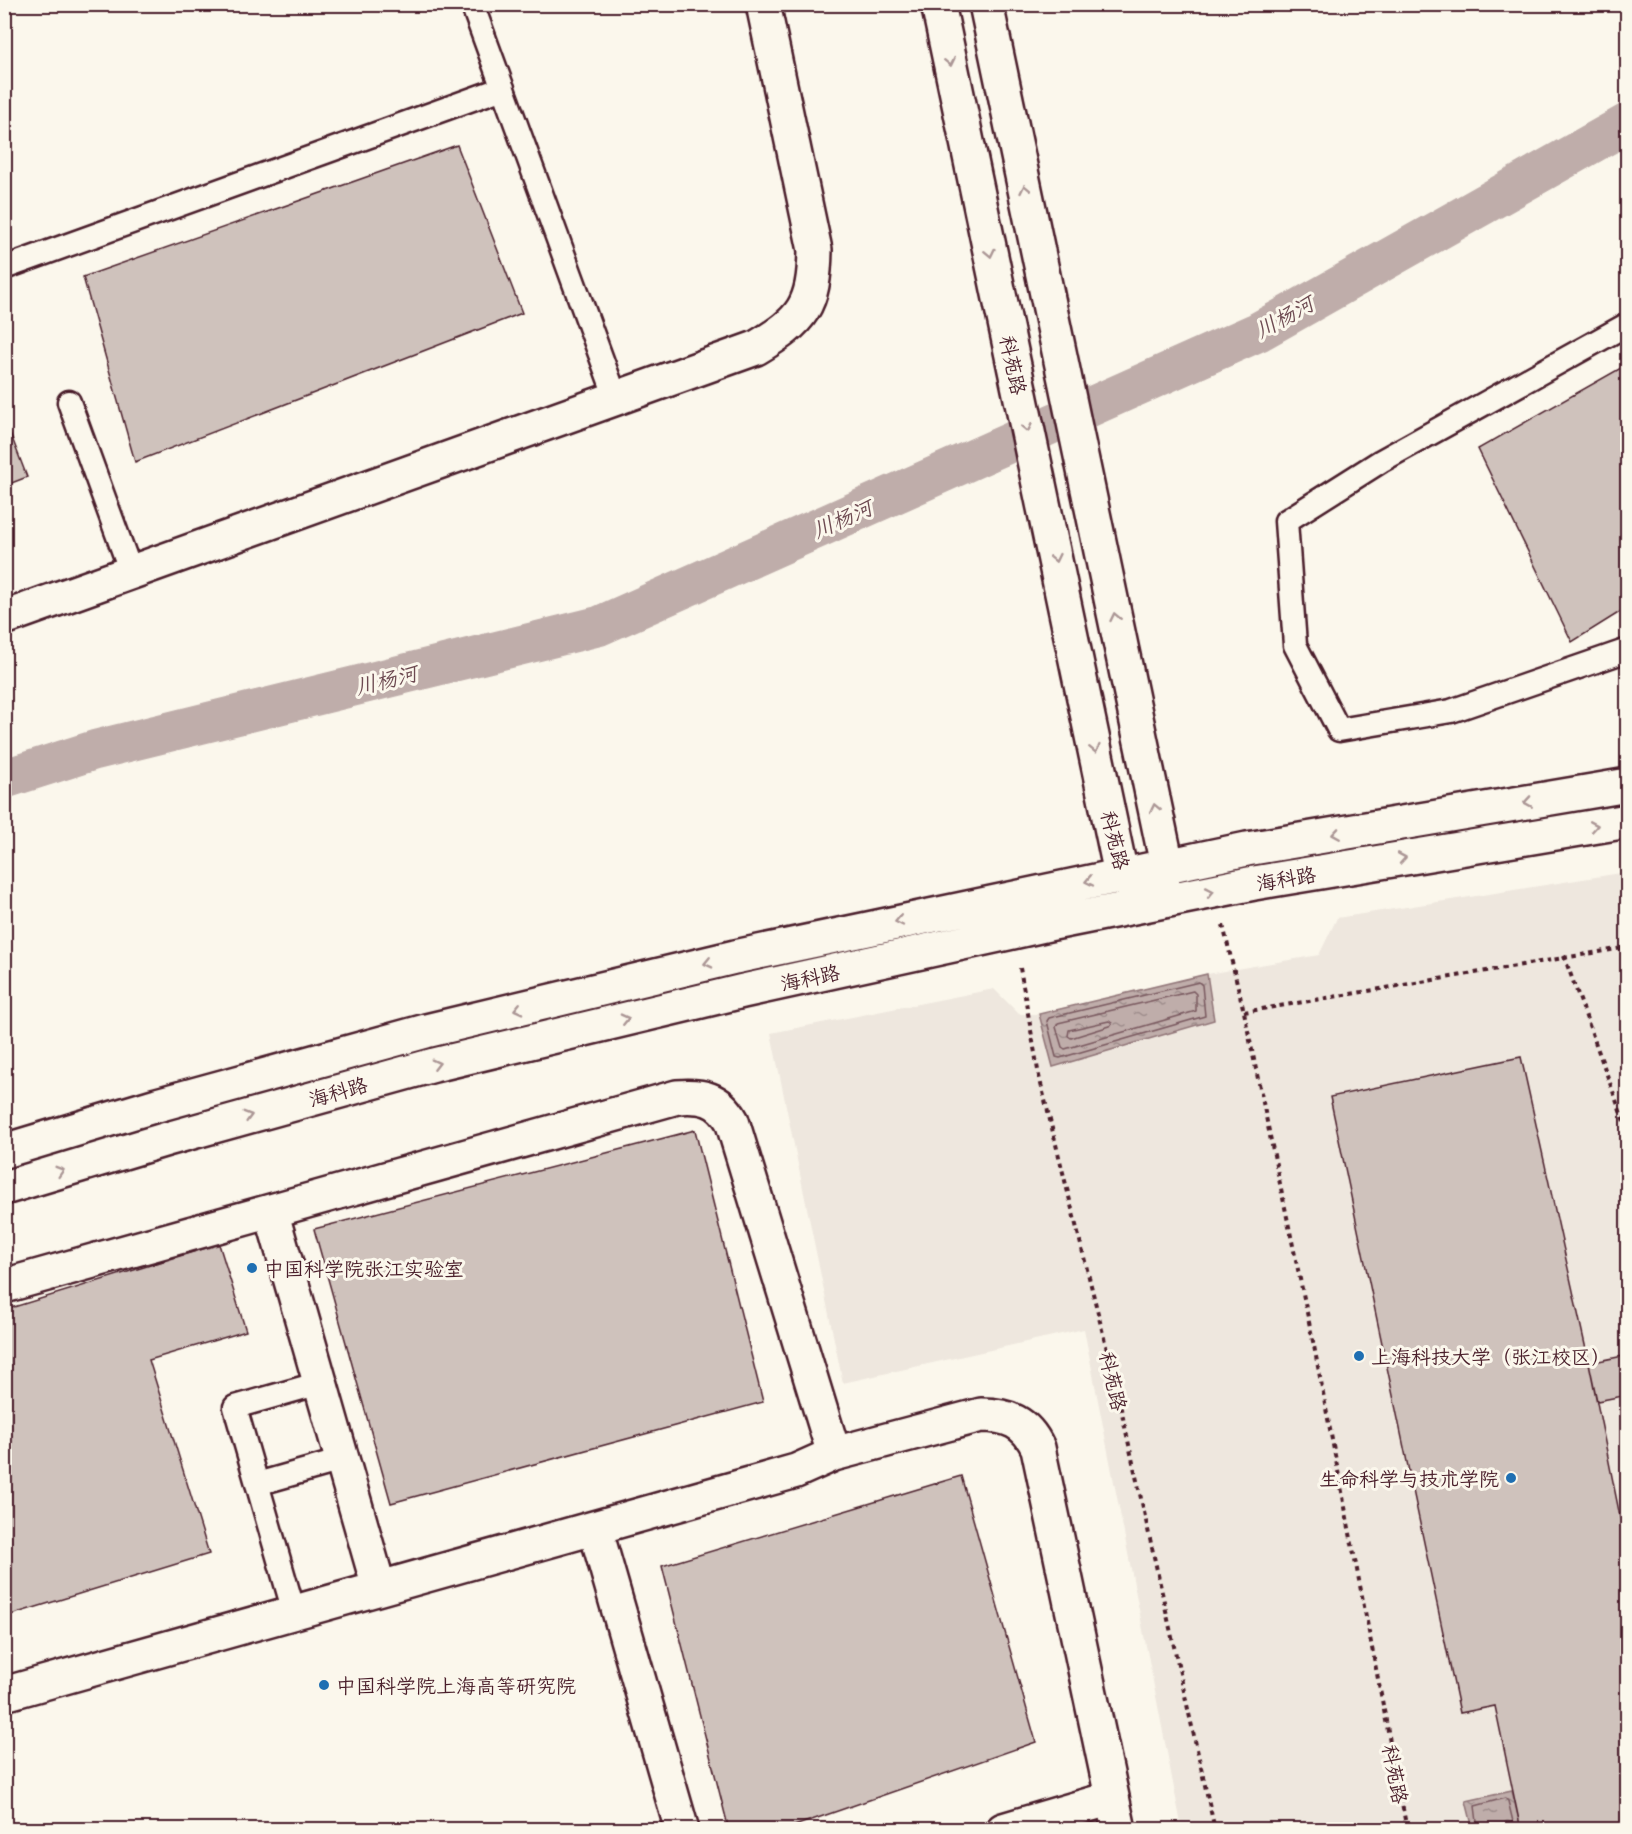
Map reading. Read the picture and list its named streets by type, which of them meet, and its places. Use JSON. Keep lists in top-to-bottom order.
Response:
{
  "streets": {
    "street": ["科苑路", "海科路"]
  },
  "crossings": [
    ["科苑路", "海科路"]
  ],
  "water": ["川杨河"],
  "places": [
    "中国科学院张江实验室",
    "上海科技大学（张江校区）",
    "生命科学与技术学院",
    "中国科学院上海高等研究院"
  ]
}
